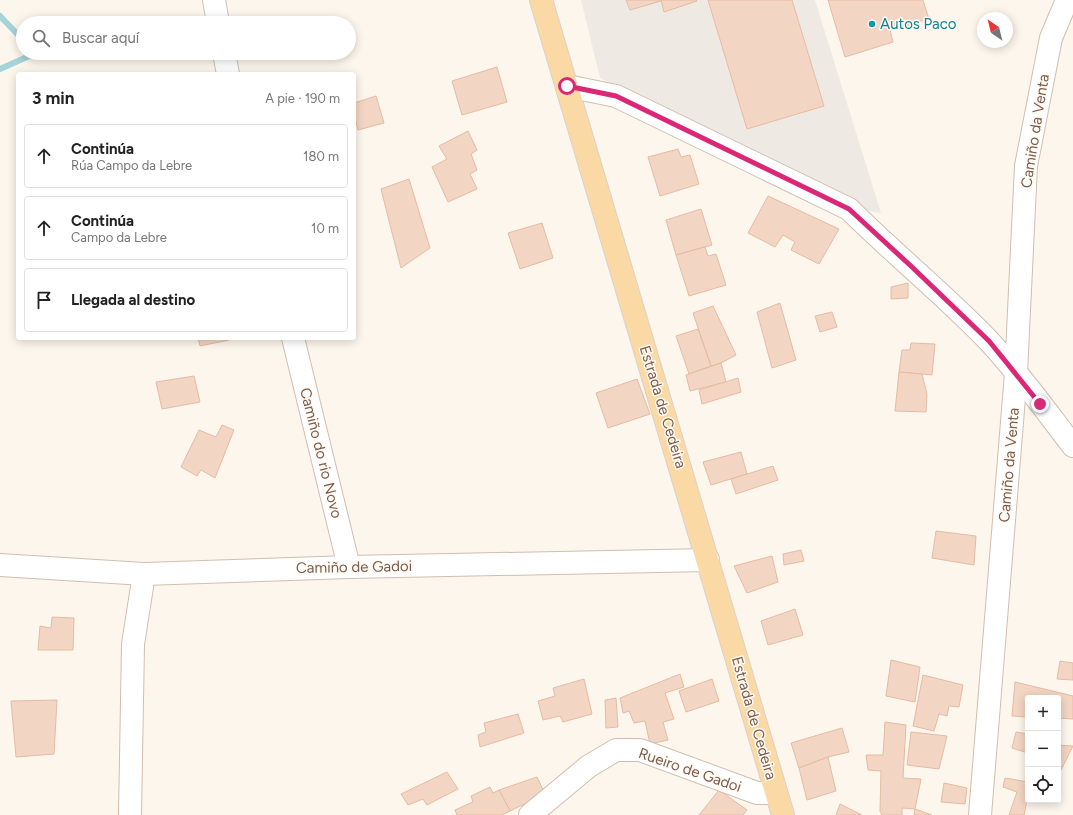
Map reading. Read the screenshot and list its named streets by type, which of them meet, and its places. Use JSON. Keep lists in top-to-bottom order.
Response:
{
  "streets": {
    "main road": ["Estrada de Cedeira"],
    "street": [
      "Camiño da Venta",
      "Camiño do rio Novo",
      "Camiño de Gadoi",
      "Rueiro de Gadoi"
    ]
  },
  "crossings": [
    ["Estrada de Cedeira", "Camiño de Gadoi"],
    ["Estrada de Cedeira", "Rueiro de Gadoi"],
    ["Camiño do rio Novo", "Camiño de Gadoi"]
  ],
  "places": ["Autos Paco"],
  "north": "top left",
  "page": {
    "search": "Buscar aquí",
    "heading": ["3 min", "A pie · 190 m"],
    "list": [
      ["Continúa", "Rúa Campo da Lebre", "180 m"],
      ["Continúa", "Campo da Lebre", "10 m"],
      "Llegada al destino"
    ],
    "map_buttons": ["+", "−"]
  }
}
